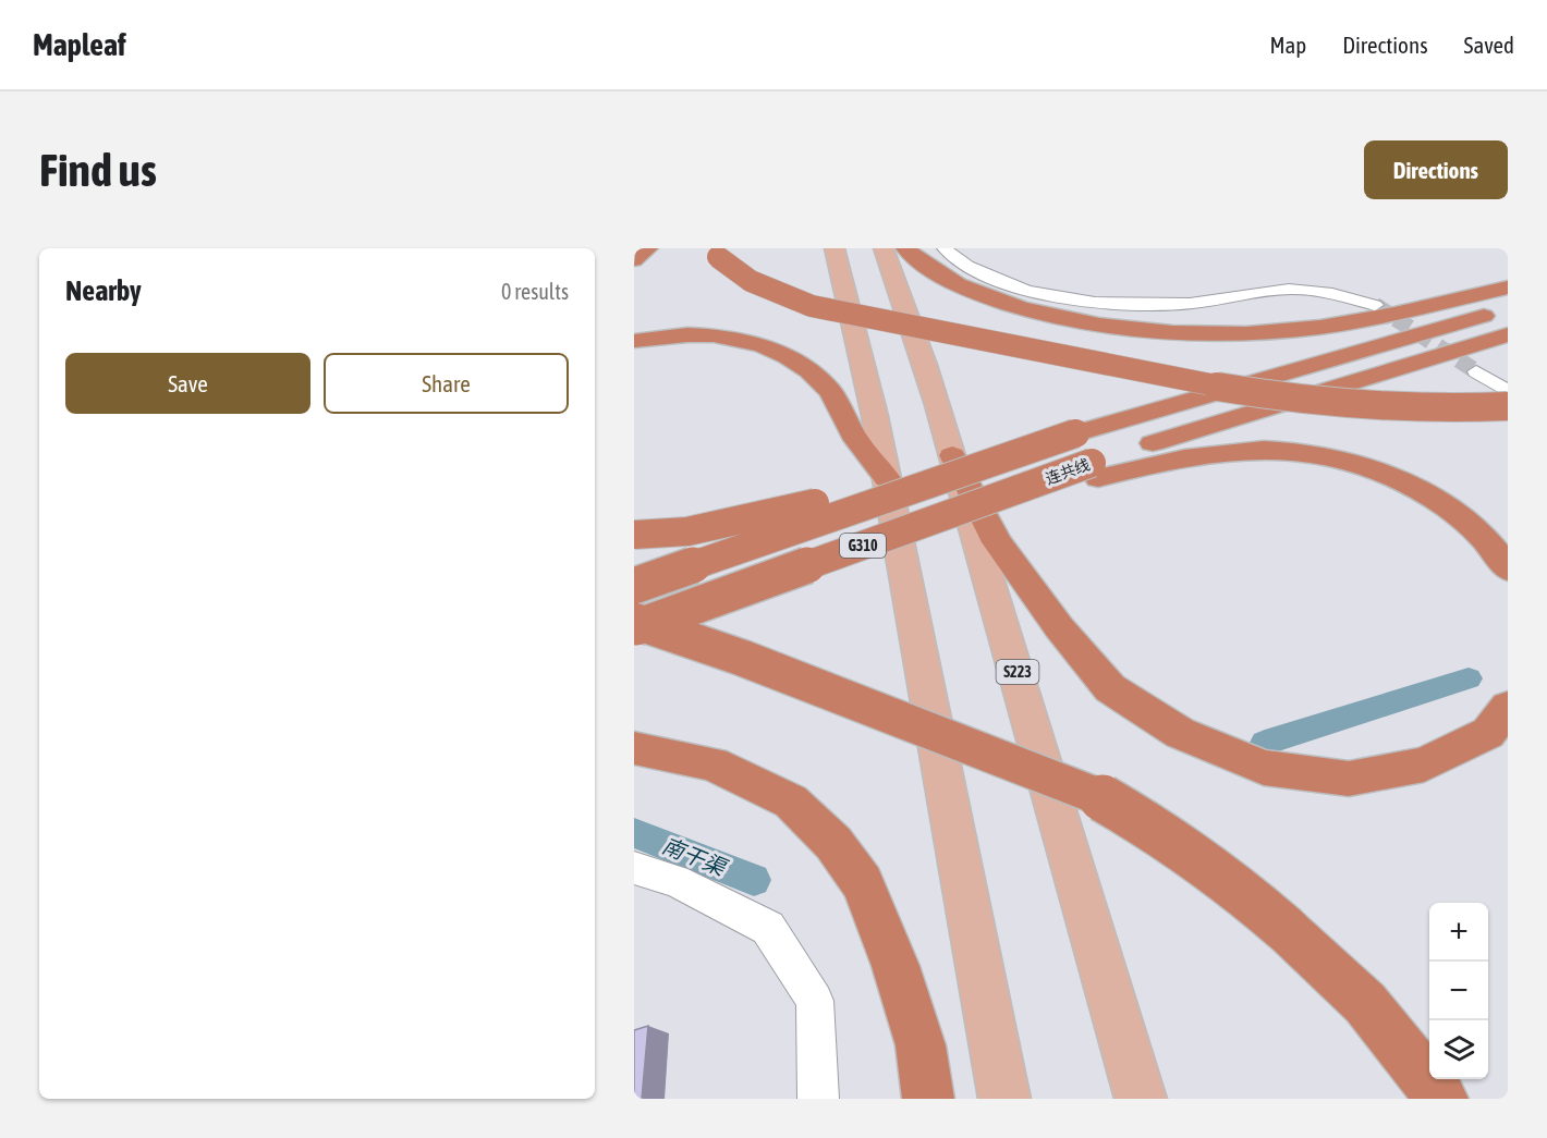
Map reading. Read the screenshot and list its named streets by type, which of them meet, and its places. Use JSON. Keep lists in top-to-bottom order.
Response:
{
  "streets": {
    "highway": ["连共线", "G310"],
    "main road": ["S223"]
  },
  "water": ["南干渠"],
  "page": {
    "header": "Mapleaf",
    "nav": ["Map", "Directions", "Saved"],
    "buttons": [
      "Directions",
      ["Save", "Share"]
    ],
    "title": "Find us",
    "heading": ["Nearby", "0 results"],
    "map_buttons": ["+", "−"]
  }
}
